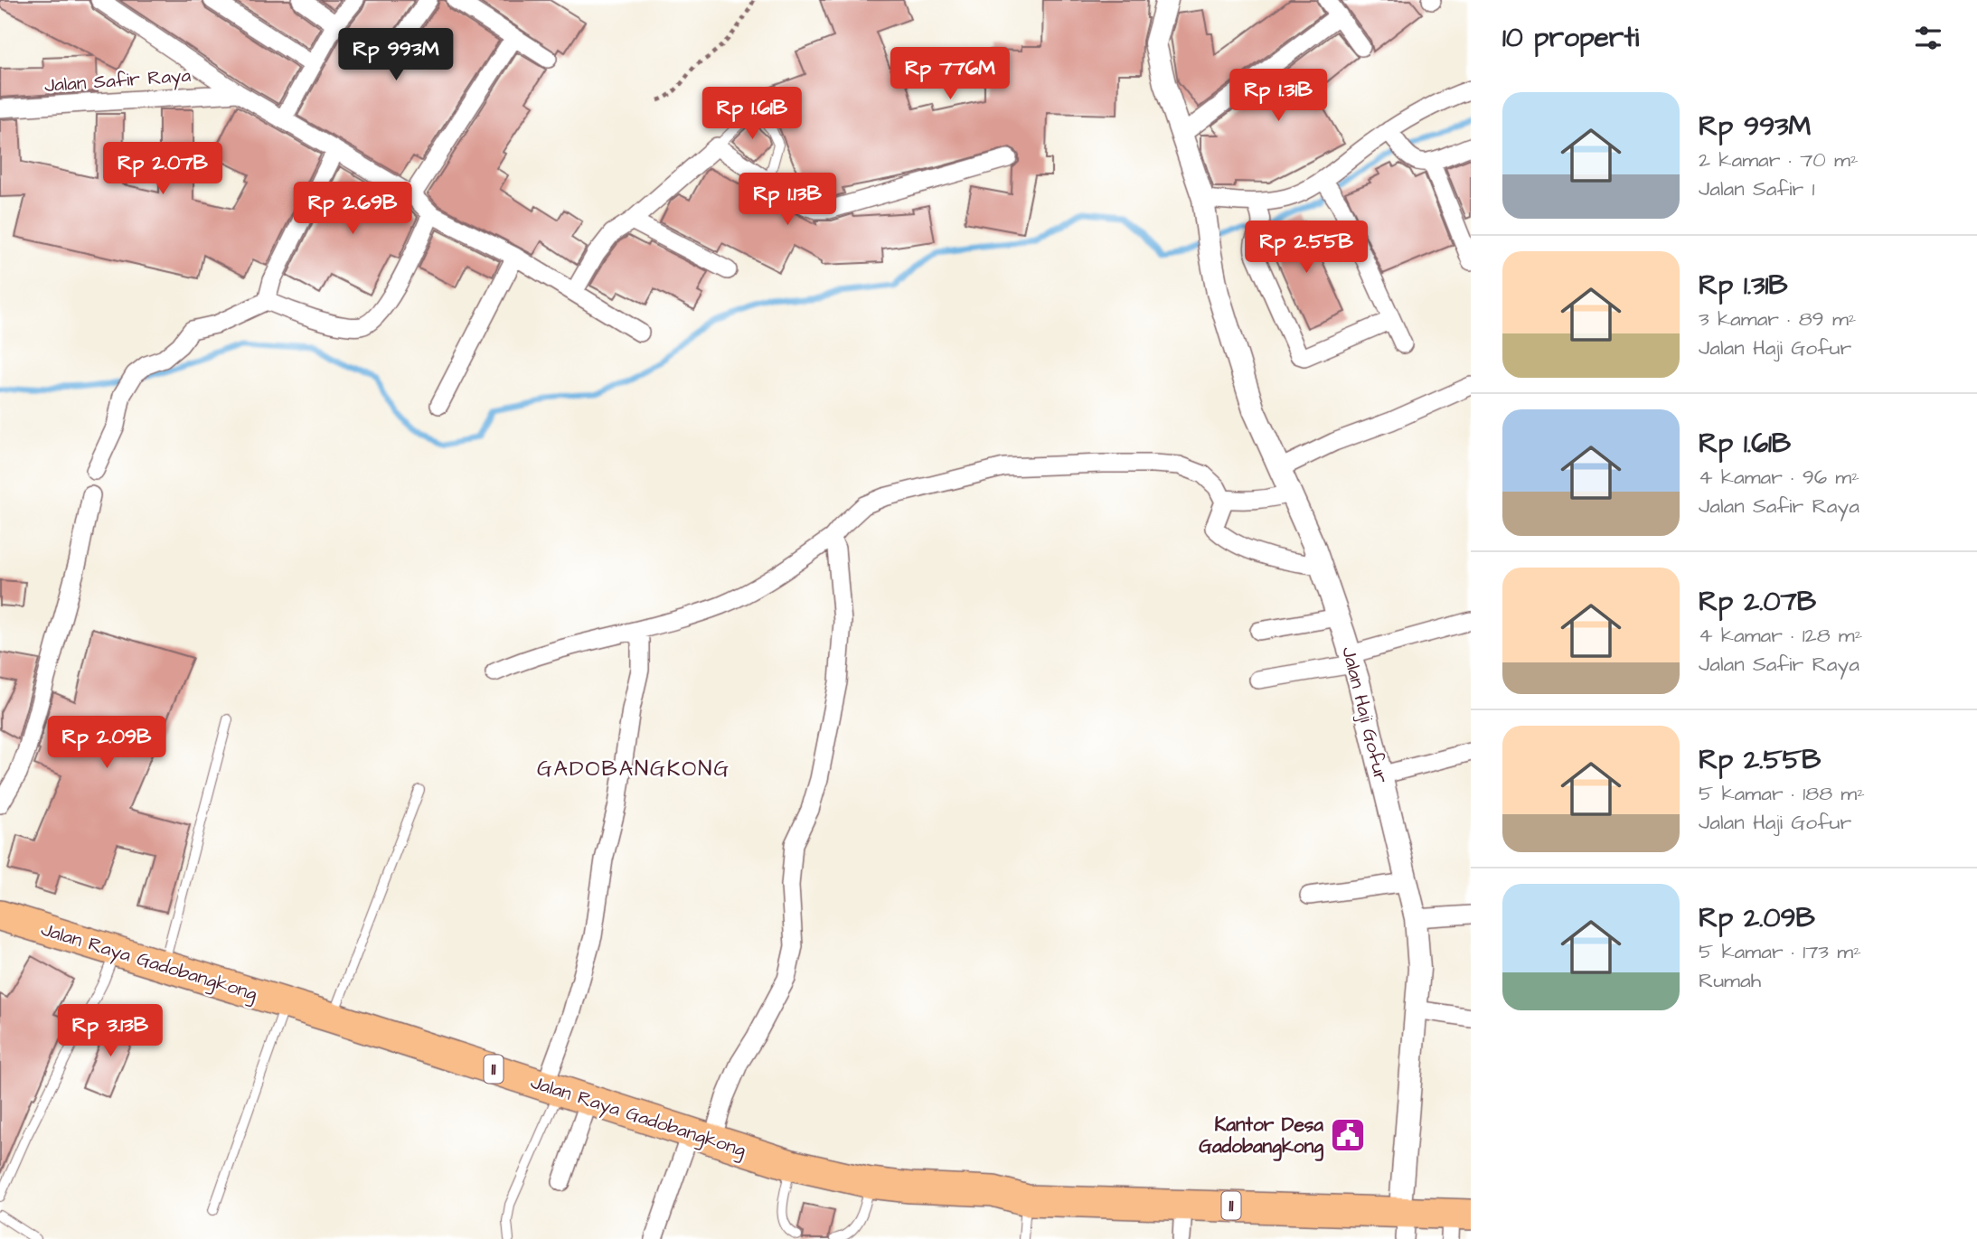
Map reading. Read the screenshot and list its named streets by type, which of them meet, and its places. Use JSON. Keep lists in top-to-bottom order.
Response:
{
  "streets": {
    "highway": ["Jalan Raya Gadobangkong", "11"],
    "street": ["Jalan Safir Raya", "Jalan Haji Gofur"]
  },
  "crossings": [
    ["Jalan Haji Gofur", "Jalan Raya Gadobangkong"]
  ],
  "districts": ["GADOBANGKONG"],
  "places": {
    "public building": ["Kantor Desa Gadobangkong"]
  },
  "page": {
    "heading": "10 properti",
    "price": [
      "Rp 993M",
      "Rp 776M",
      "Rp 1.31B",
      "Rp 1.61B",
      "Rp 2.07B",
      "Rp 1.13B",
      "Rp 2.69B",
      "Rp 2.55B",
      "Rp 2.09B",
      "Rp 3.13B"
    ],
    "list": [
      {
        "name": "Rp 993M",
        "note": "2 kamar · 70 m² · Jalan Safir 1"
      },
      {
        "name": "Rp 1.31B",
        "note": "3 kamar · 89 m² · Jalan Haji Gofur"
      },
      {
        "name": "Rp 1.61B",
        "note": "4 kamar · 96 m² · Jalan Safir Raya"
      },
      {
        "name": "Rp 2.07B",
        "note": "4 kamar · 128 m² · Jalan Safir Raya"
      },
      {
        "name": "Rp 2.55B",
        "note": "5 kamar · 188 m² · Jalan Haji Gofur"
      },
      {
        "name": "Rp 2.09B",
        "note": "5 kamar · 173 m² · Rumah"
      }
    ]
  }
}
